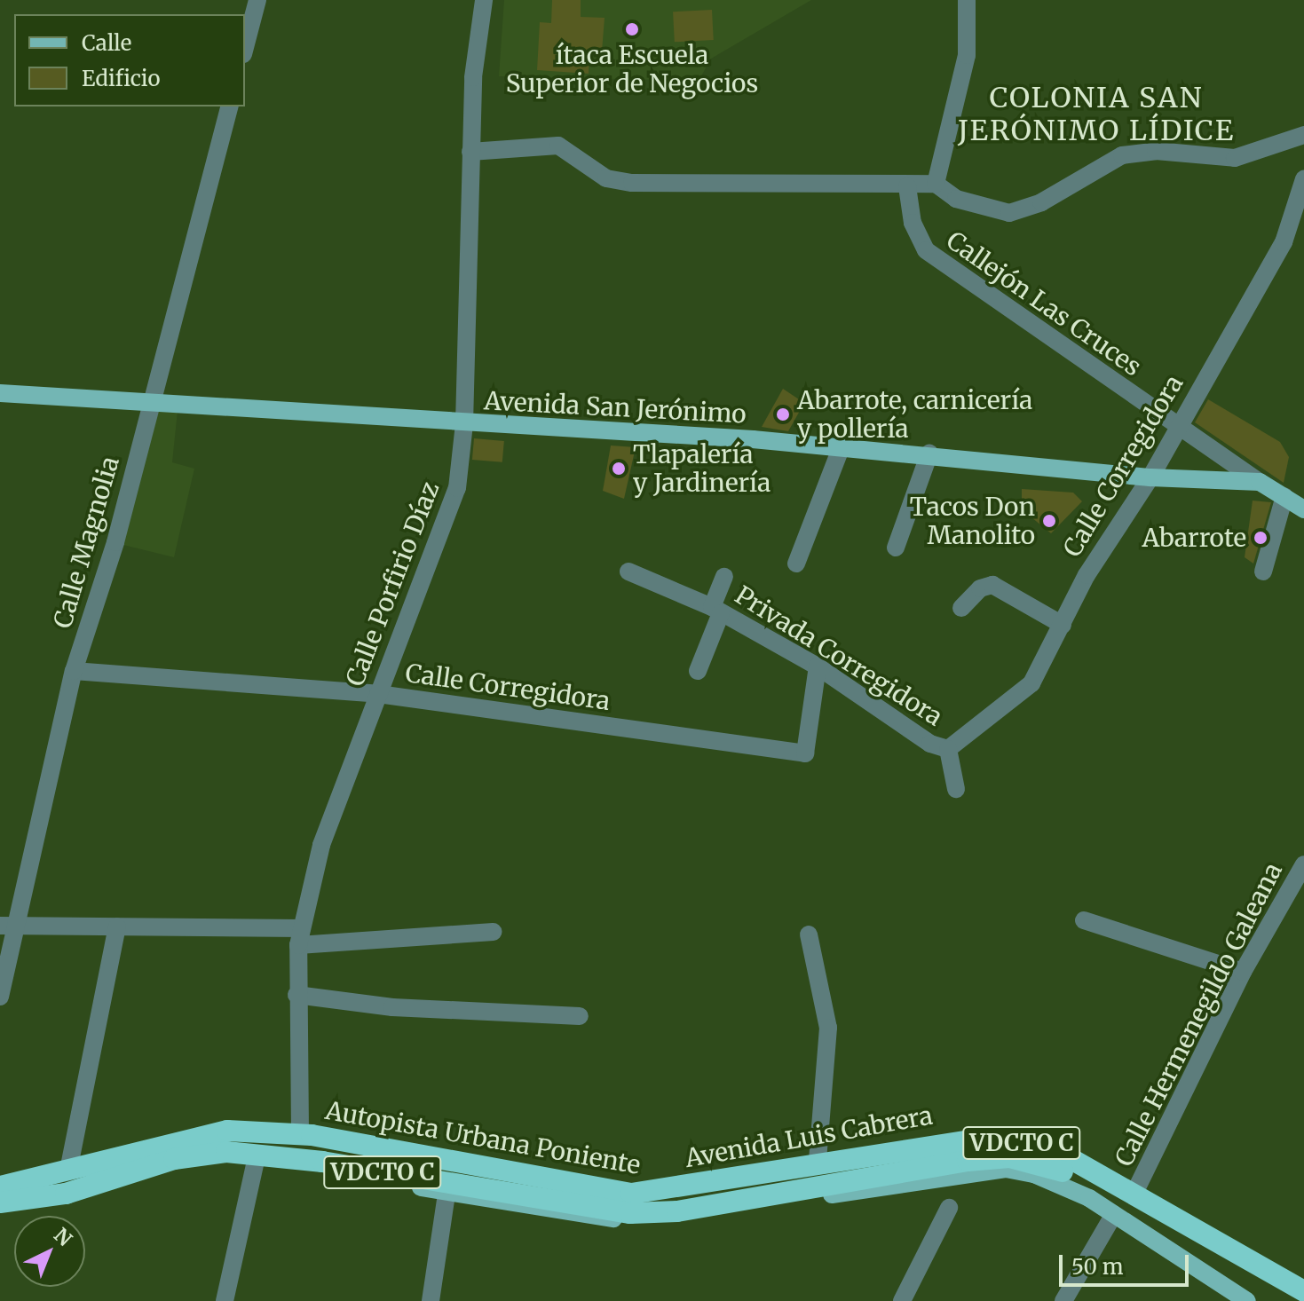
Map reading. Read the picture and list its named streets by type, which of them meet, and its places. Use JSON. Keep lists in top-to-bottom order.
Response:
{
  "streets": {
    "highway": ["Autopista Urbana Poniente", "VDCTO C"],
    "main road": ["Avenida San Jerónimo", "Avenida Luis Cabrera"],
    "street": [
      "Callejón Las Cruces",
      "Calle Corregidora",
      "Calle Magnolia",
      "Calle Porfirio Díaz",
      "Privada Corregidora",
      "Calle Hermenegildo Galeana"
    ]
  },
  "crossings": [
    ["Callejón Las Cruces", "Avenida San Jerónimo"],
    ["Callejón Las Cruces", "Calle Corregidora"],
    ["Avenida San Jerónimo", "Calle Corregidora"],
    ["Avenida San Jerónimo", "Calle Magnolia"],
    ["Avenida San Jerónimo", "Calle Porfirio Díaz"],
    ["Calle Corregidora", "Calle Magnolia"],
    ["Calle Corregidora", "Calle Porfirio Díaz"],
    ["Calle Corregidora", "Privada Corregidora"],
    ["Calle Porfirio Díaz", "Avenida Luis Cabrera"],
    ["Calle Hermenegildo Galeana", "Avenida Luis Cabrera"]
  ],
  "districts": ["COLONIA SAN JERÓNIMO LÍDICE"],
  "places": [
    "ítaca Escuela Superior de Negocios",
    "Abarrote, carnicería y pollería",
    "Tlapalería y Jardinería",
    "Tacos Don Manolito",
    "Abarrote"
  ],
  "legend": ["Calle", "Edificio"],
  "scale_bar": "50 m",
  "north": "top right"
}
